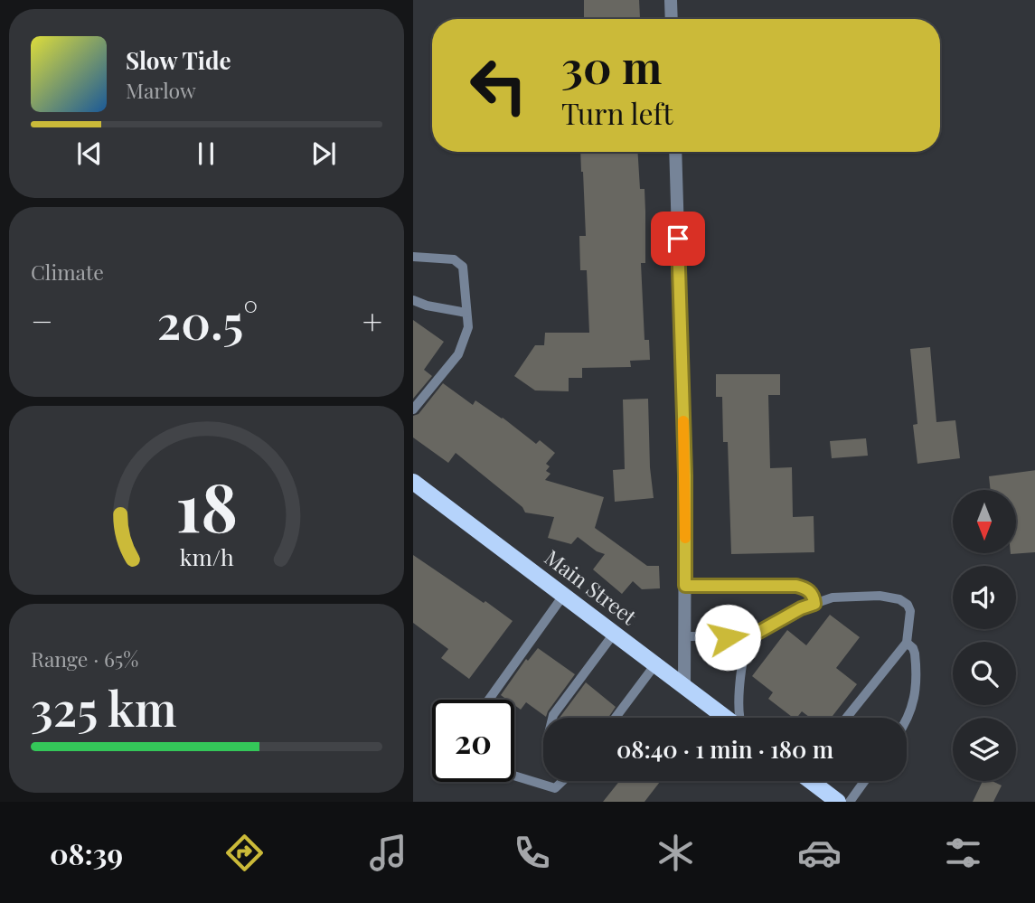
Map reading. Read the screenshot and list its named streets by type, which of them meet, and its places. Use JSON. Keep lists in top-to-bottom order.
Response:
{
  "streets": {
    "main road": ["Main Street"]
  },
  "north": "bottom",
  "page": {
    "turn": ["30 m", "Turn left"],
    "song": ["Slow Tide", "Marlow"],
    "tile": [
      "Climate",
      ["Range · 65%", "325 km"]
    ],
    "heat": ["−", "20.5°", "+"],
    "limit": "20",
    "trip": "08:40 · 1 min · 180 m",
    "tabs": "08:39",
    "gauge": ["18", "km/h"]
  }
}
